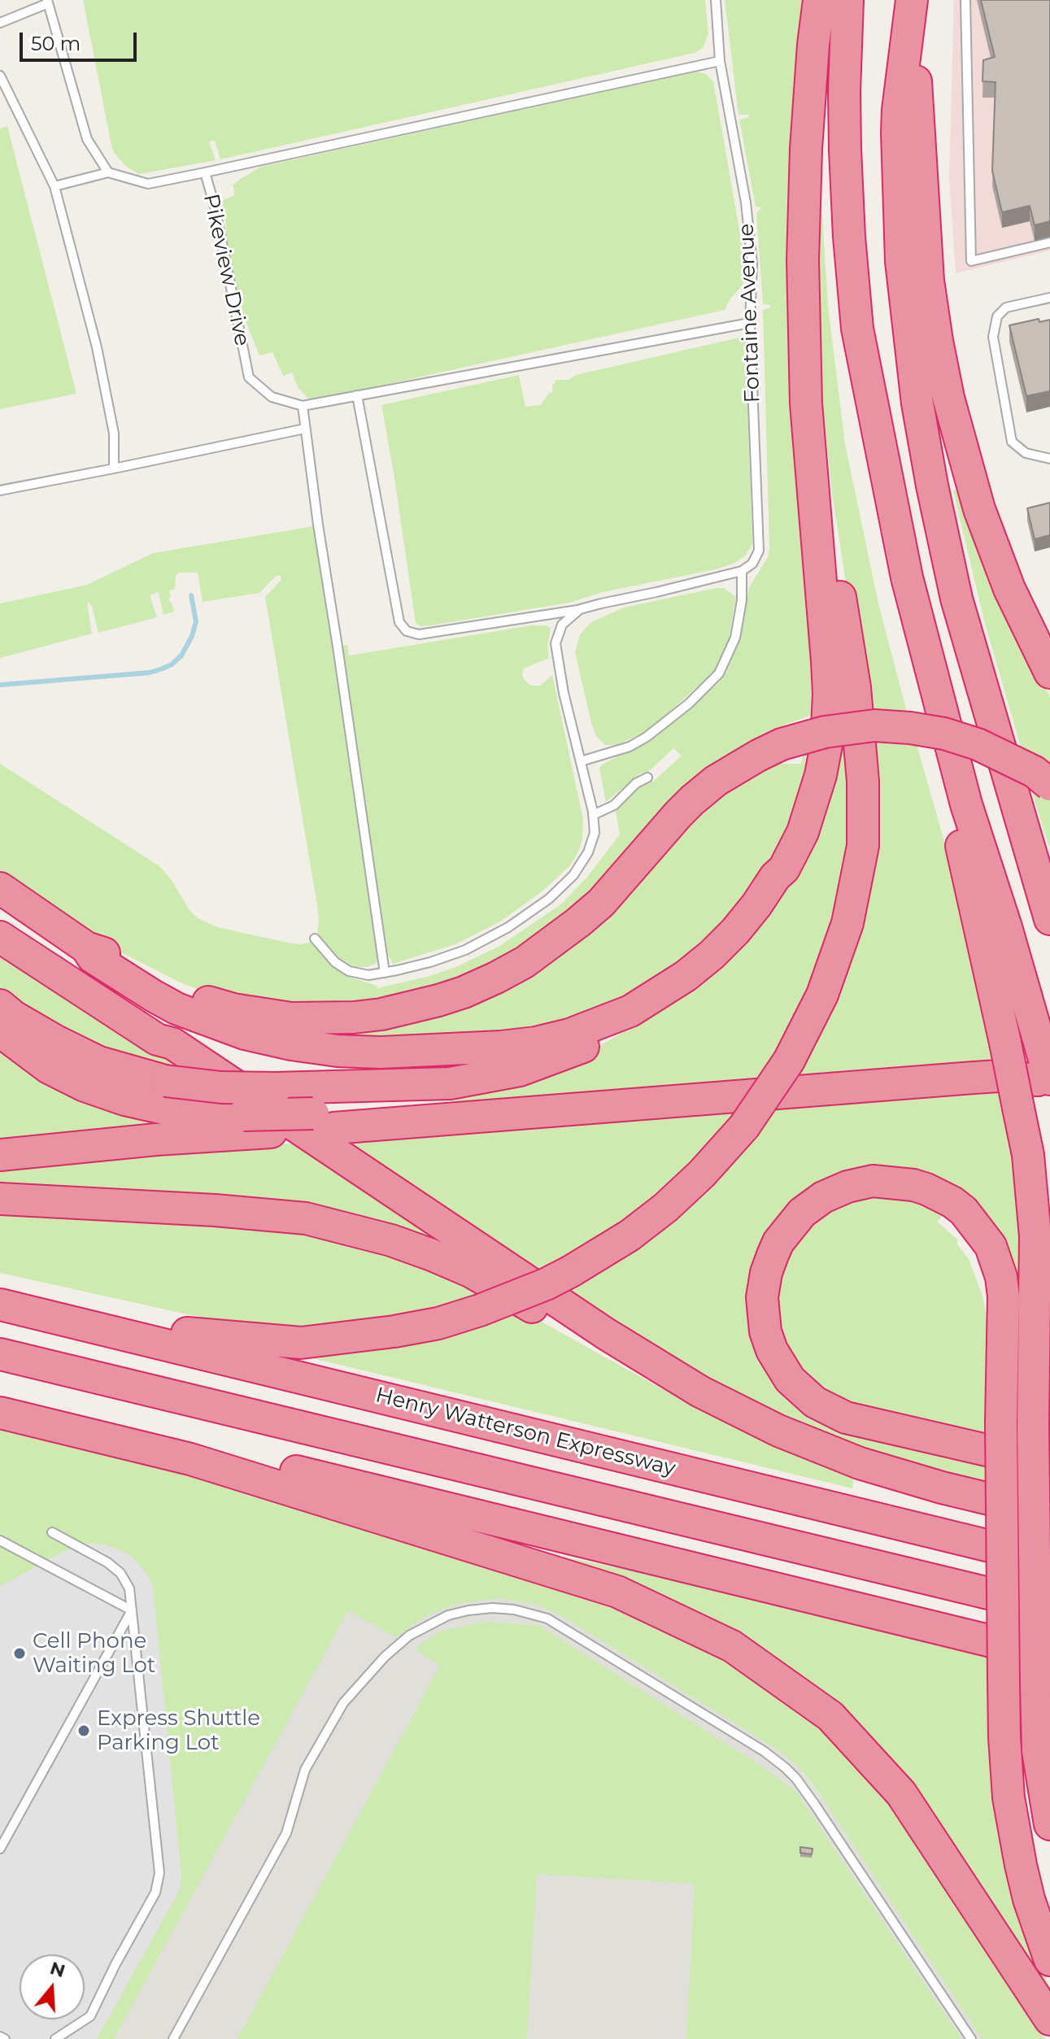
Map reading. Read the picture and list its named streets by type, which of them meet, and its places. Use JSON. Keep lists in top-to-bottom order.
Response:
{
  "streets": {
    "highway": ["Henry Watterson Expressway"],
    "lane": ["Pikeview Drive", "Fontaine Avenue"]
  },
  "crossings": [
    ["Pikeview Drive", "Fontaine Avenue"]
  ],
  "places": ["Cell Phone Waiting Lot", "Express Shuttle Parking Lot"],
  "scale_bar": "50 m",
  "north": "top"
}
